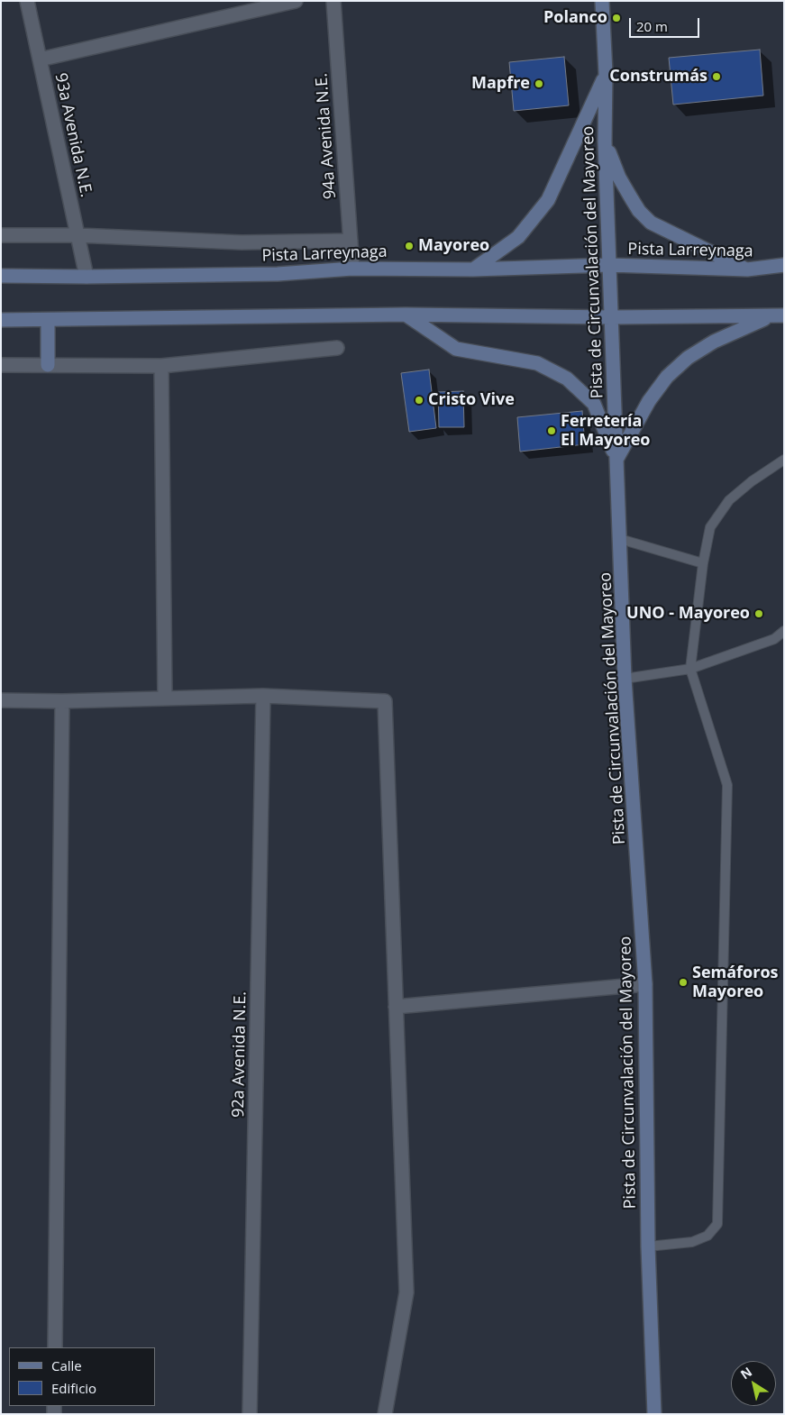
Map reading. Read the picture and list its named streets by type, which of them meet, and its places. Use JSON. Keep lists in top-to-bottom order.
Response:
{
  "streets": {
    "main road": ["Pista Larreynaga", "Pista de Circunvalación del Mayoreo"],
    "street": ["93a Avenida N.E.", "94a Avenida N.E.", "92a Avenida N.E."]
  },
  "crossings": [
    ["93a Avenida N.E.", "Pista Larreynaga"],
    ["94a Avenida N.E.", "Pista Larreynaga"],
    ["Pista Larreynaga", "Pista de Circunvalación del Mayoreo"]
  ],
  "places": [
    "Polanco",
    "Construmás",
    "Mapfre",
    "Mayoreo",
    "Cristo Vive",
    "Ferretería El Mayoreo",
    "UNO - Mayoreo",
    "Semáforos Mayoreo"
  ],
  "legend": ["Calle", "Edificio"],
  "scale_bar": "20 m",
  "north": "top left"
}
